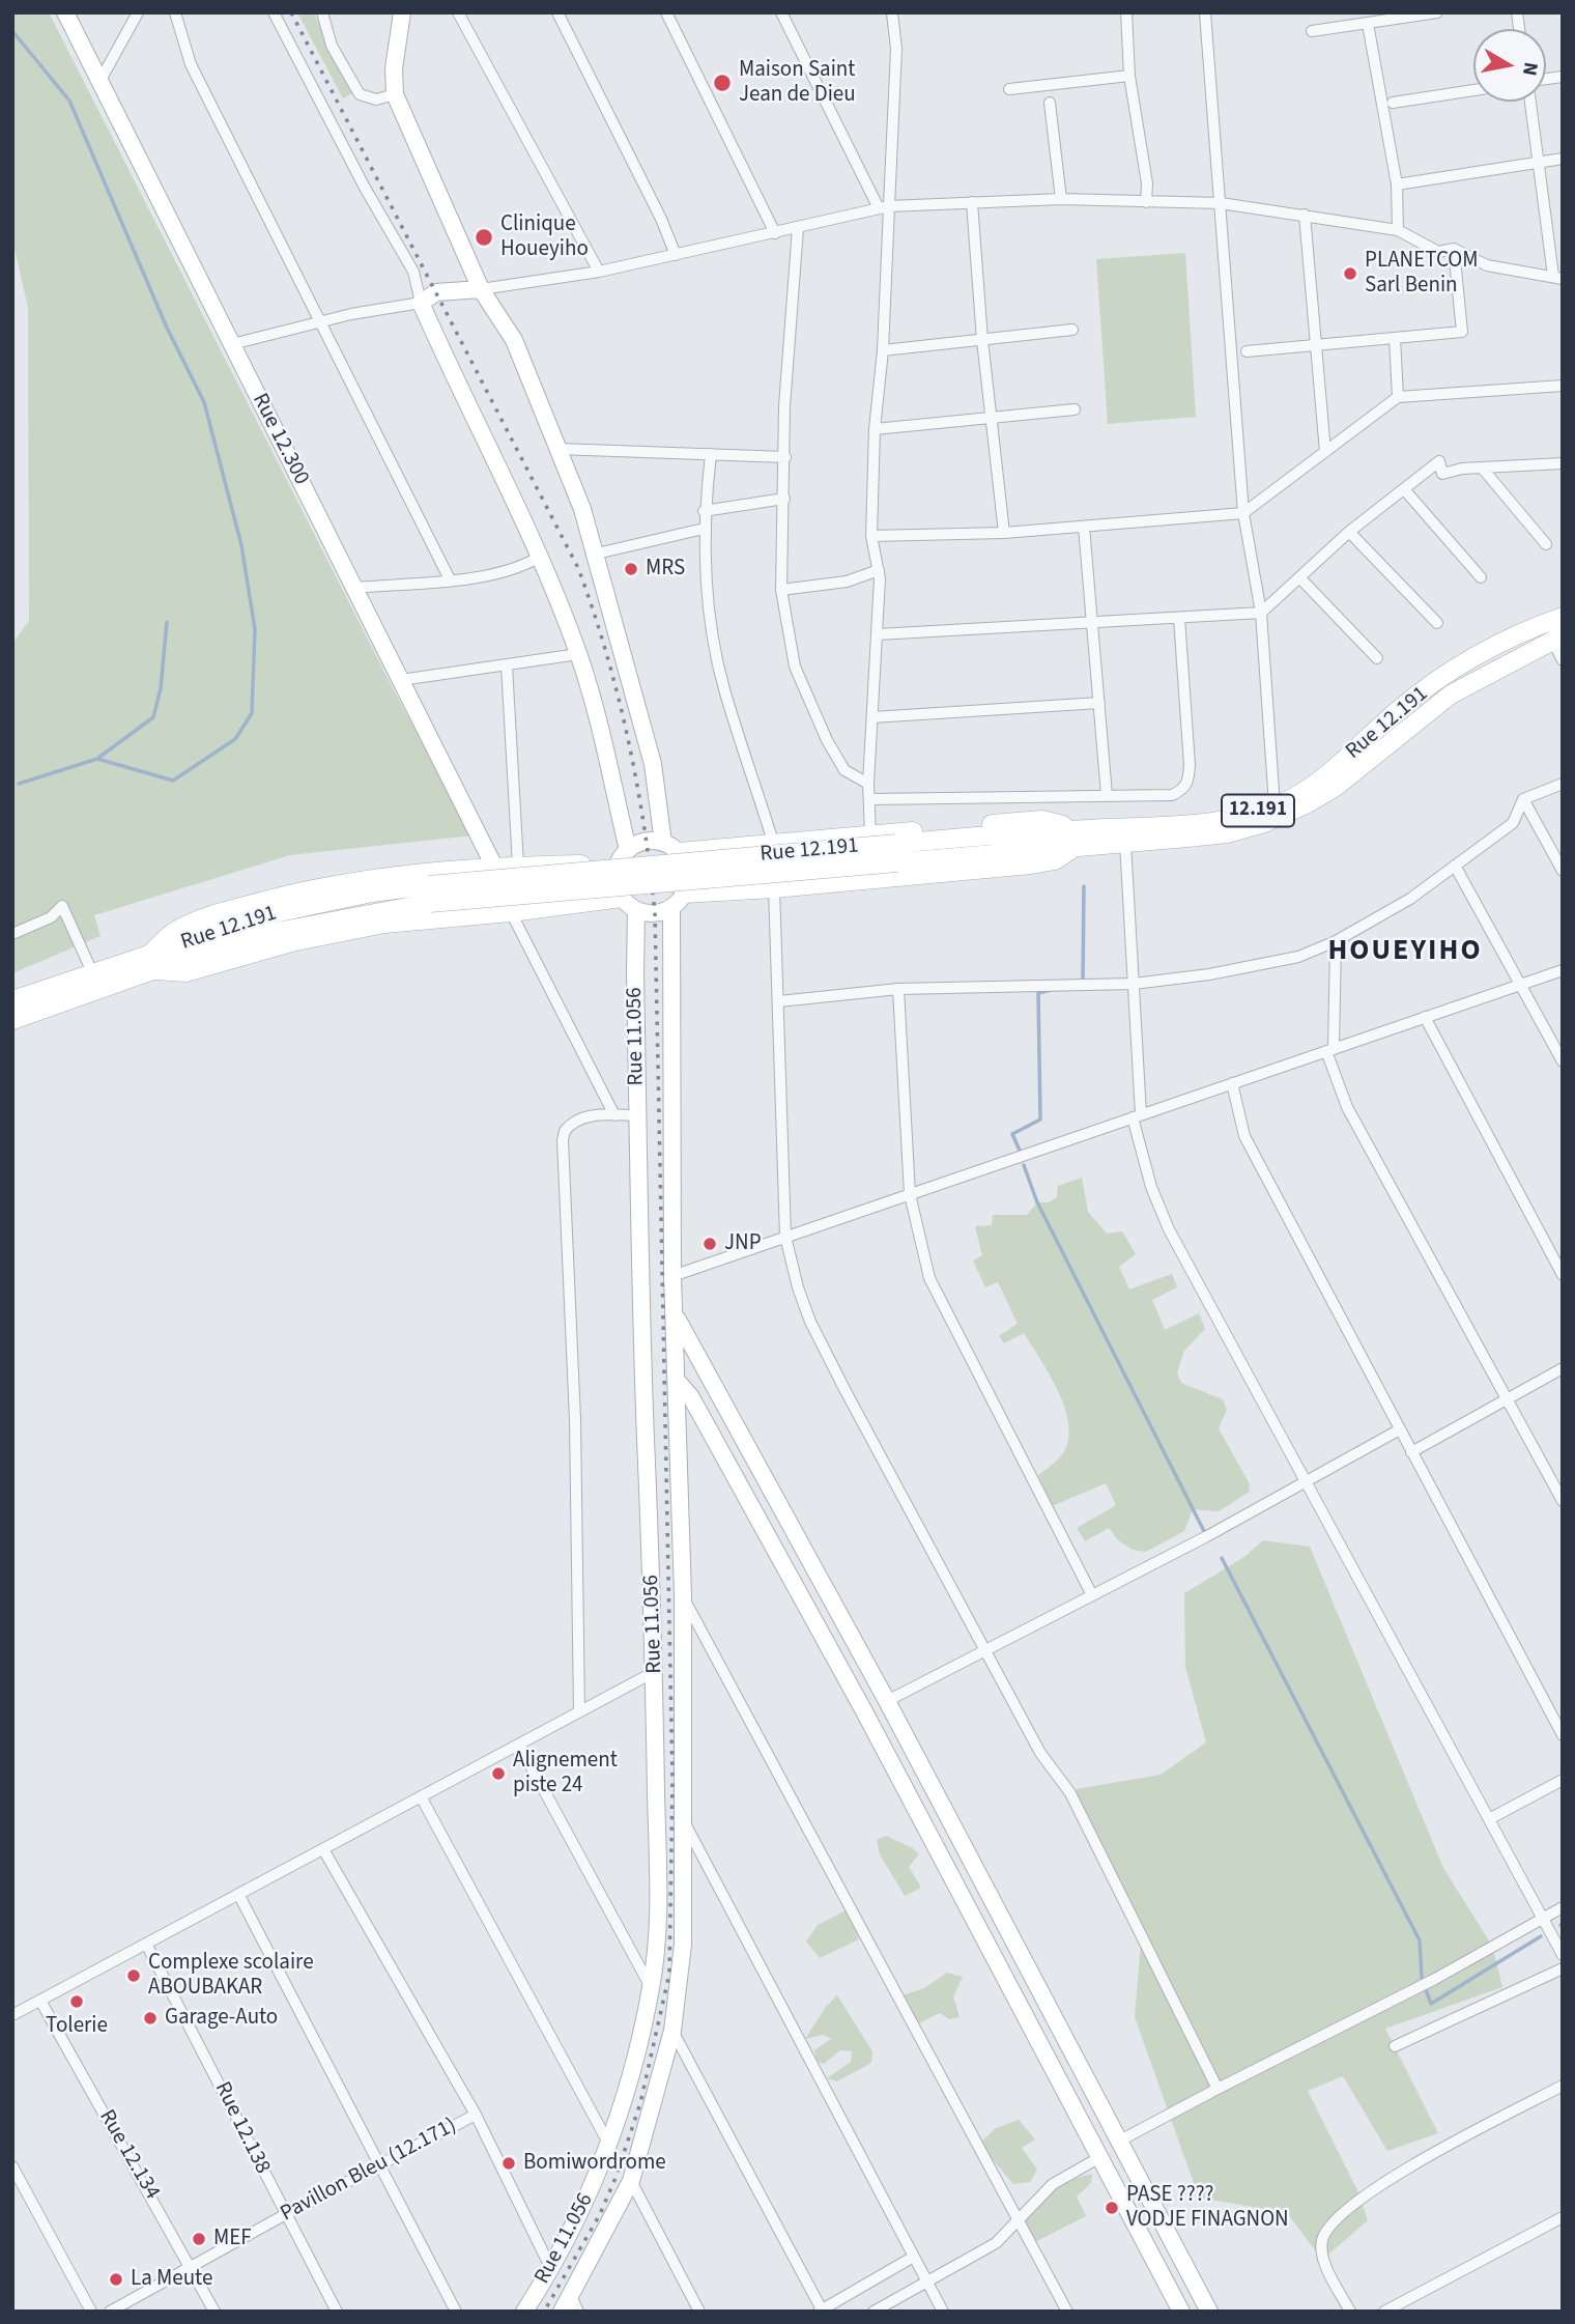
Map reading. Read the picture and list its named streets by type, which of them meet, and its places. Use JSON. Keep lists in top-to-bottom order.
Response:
{
  "streets": {
    "main road": [
      "Rue 12.300",
      "Rue 12.191",
      "12.191",
      "Rue 11.056"
    ],
    "street": ["Rue 12.138", "Rue 12.134", "Pavillon Bleu (12.171)"]
  },
  "crossings": [
    ["Rue 12.138", "Pavillon Bleu (12.171)"],
    ["Rue 12.134", "Pavillon Bleu (12.171)"]
  ],
  "districts": ["HOUEYIHO"],
  "places": [
    "Maison Saint Jean de Dieu",
    "Clinique Houeyiho",
    "PLANETCOM Sarl Benin",
    "MRS",
    "JNP",
    "Alignement piste 24",
    "Complexe scolaire ABOUBAKAR",
    "Tolerie",
    "Garage-Auto",
    "Bomiwordrome",
    "PASE ???? VODJE FINAGNON",
    "MEF",
    "La Meute"
  ],
  "north": "right"
}
